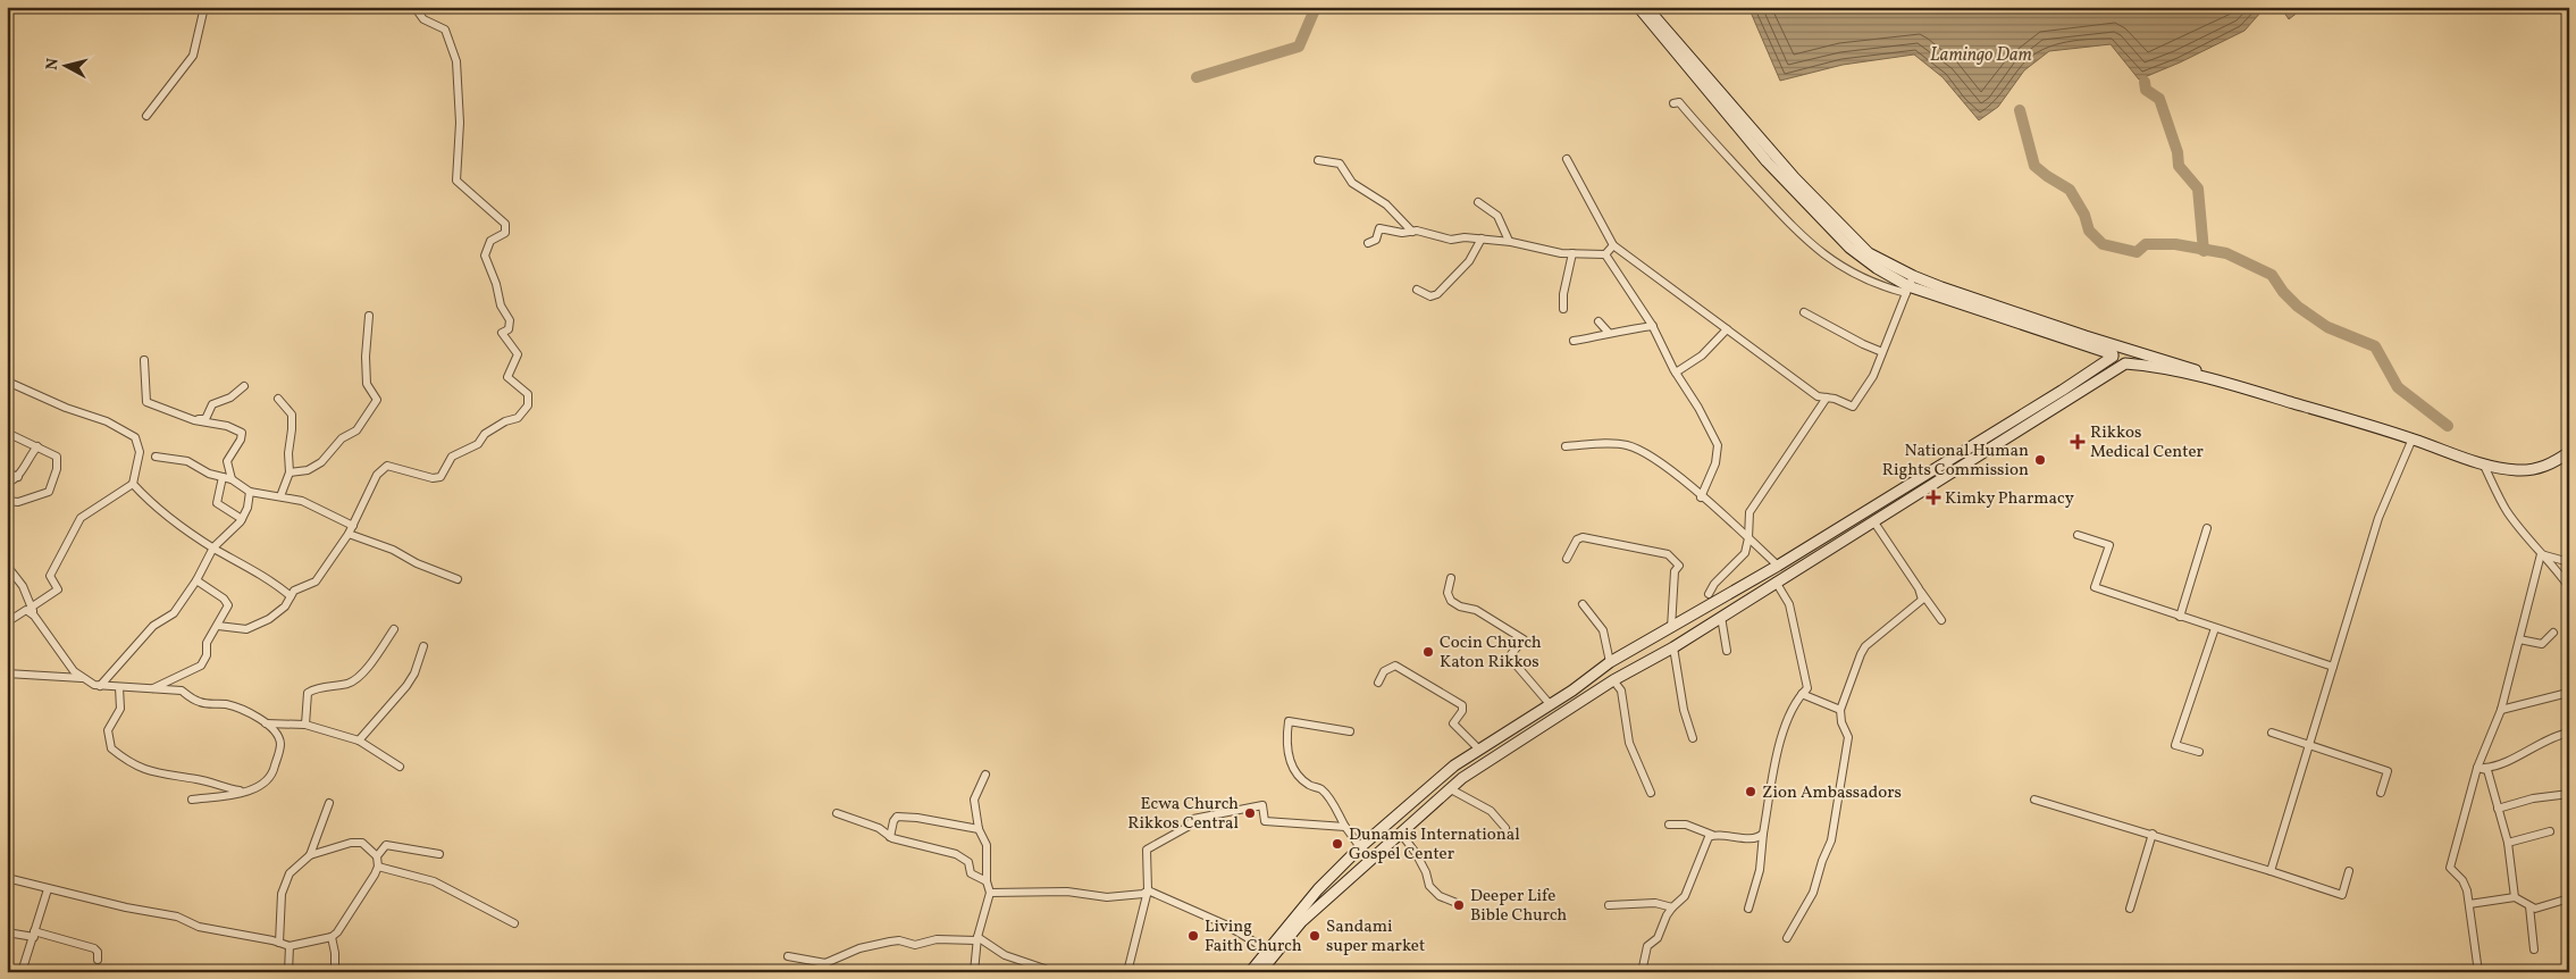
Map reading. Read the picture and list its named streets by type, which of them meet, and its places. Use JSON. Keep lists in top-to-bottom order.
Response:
{
  "water": ["Lamingo Dam"],
  "places": {
    "health": ["Rikkos Medical Center", "Kimky Pharmacy"],
    "other": [
      "National Human Rights Commission",
      "Cocin Church Katon Rikkos",
      "Zion Ambassadors",
      "Ecwa Church Rikkos Central",
      "Dunamis International Gospel Center",
      "Deeper Life Bible Church",
      "Living Faith Church",
      "Sandami super market"
    ]
  },
  "north": "left"
}
